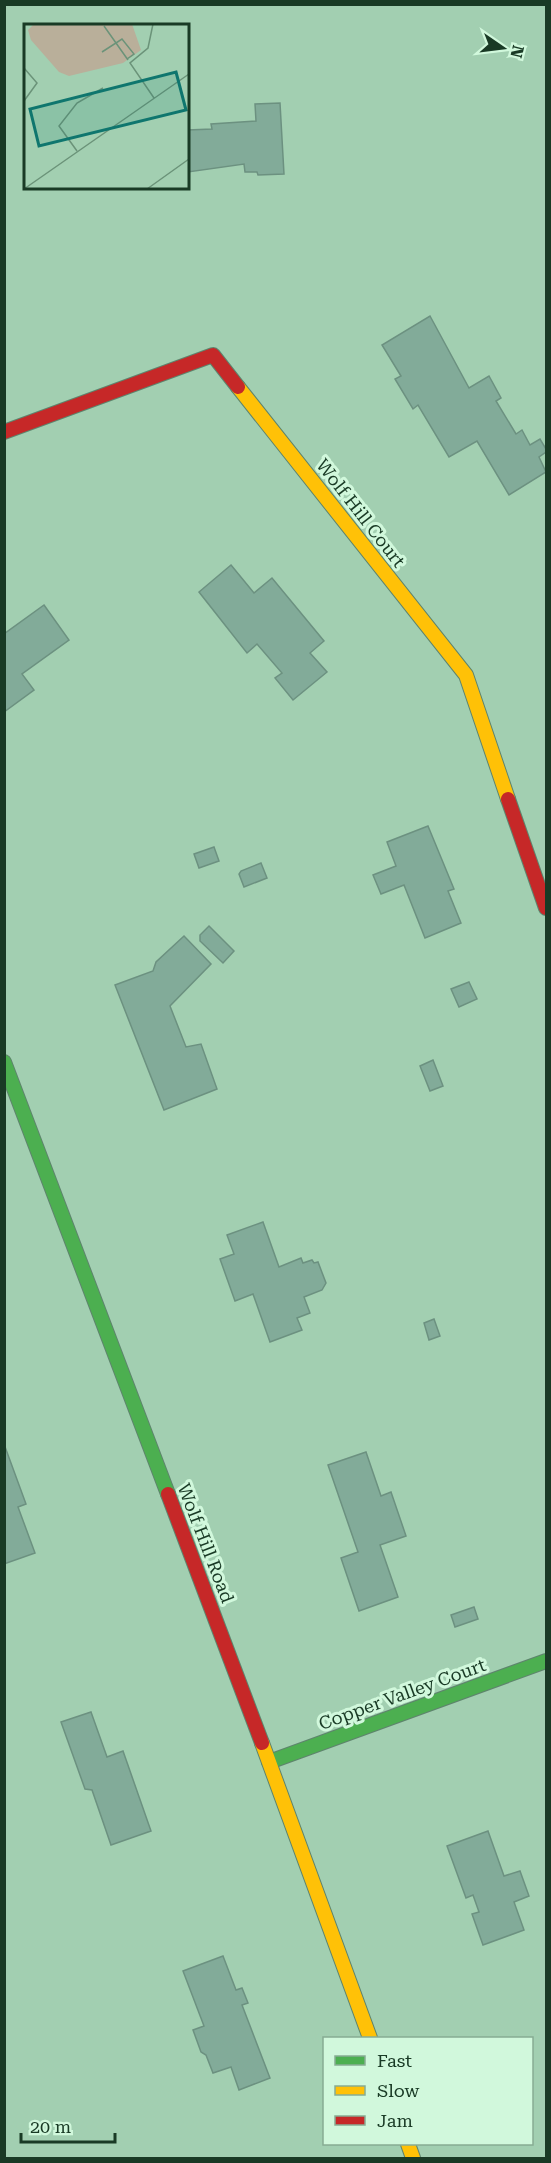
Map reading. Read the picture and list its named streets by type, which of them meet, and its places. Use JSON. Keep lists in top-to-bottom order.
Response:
{
  "streets": {
    "street": ["Wolf Hill Court", "Wolf Hill Road", "Copper Valley Court"]
  },
  "crossings": [
    ["Wolf Hill Road", "Copper Valley Court"]
  ],
  "legend": ["Fast", "Slow", "Jam"],
  "scale_bar": "20 m",
  "north": "right"
}
